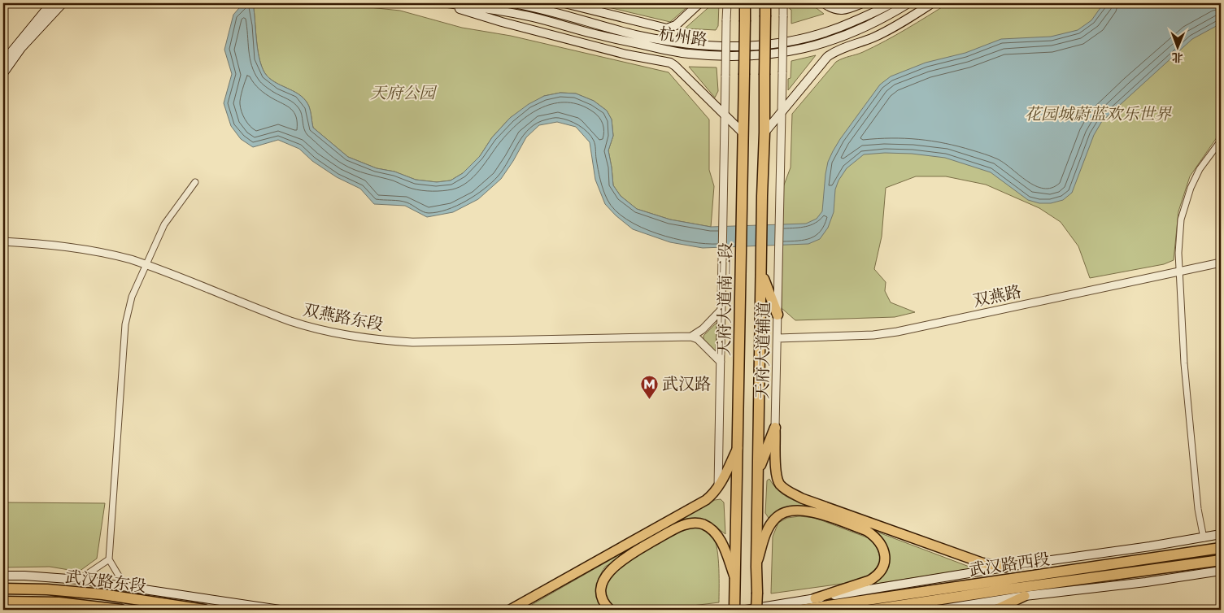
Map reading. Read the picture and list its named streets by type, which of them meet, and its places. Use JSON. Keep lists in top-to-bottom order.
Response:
{
  "streets": {
    "highway": ["天府大道南二段", "武汉路西段", "武汉路东段"],
    "main road": ["杭州路"],
    "street": ["双燕路", "双燕路东段", "天府大道辅道"]
  },
  "crossings": [
    ["双燕路", "天府大道辅道"]
  ],
  "parks": ["天府公园", "花园城蔚蓝欢乐世界"],
  "places": {
    "metro station": ["武汉路"]
  },
  "north": "bottom"
}
